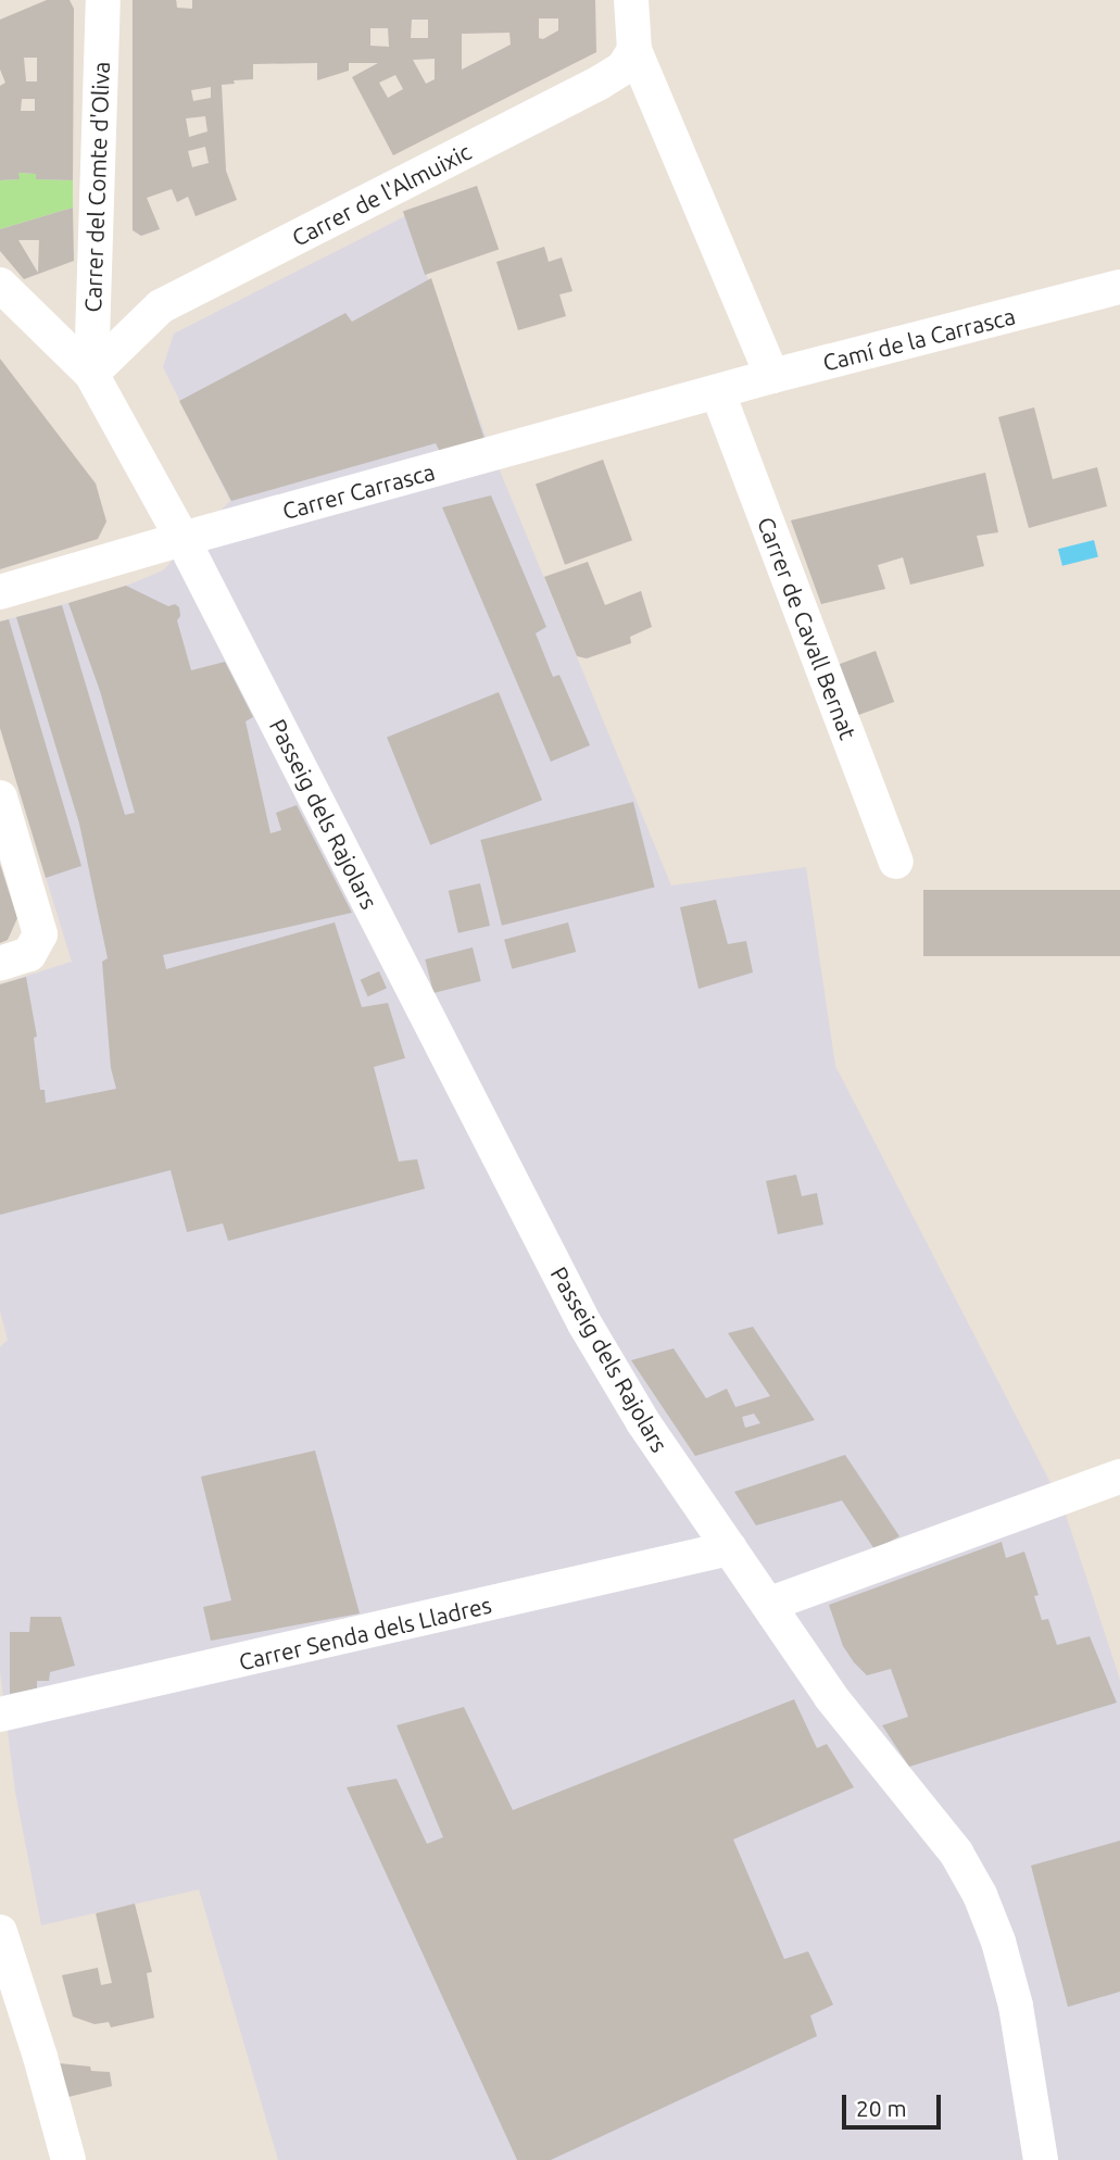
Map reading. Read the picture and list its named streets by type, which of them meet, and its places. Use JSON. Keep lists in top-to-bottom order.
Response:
{
  "streets": {
    "street": [
      "Carrer del Comte d'Oliva",
      "Carrer de l'Almuixic",
      "Camí de la Carrasca",
      "Carrer Carrasca",
      "Carrer de Cavall Bernat",
      "Passeig dels Rajolars",
      "Carrer Senda dels Lladres"
    ]
  },
  "crossings": [
    ["Carrer del Comte d'Oliva", "Carrer de l'Almuixic"],
    ["Carrer del Comte d'Oliva", "Passeig dels Rajolars"],
    ["Carrer de l'Almuixic", "Passeig dels Rajolars"],
    ["Camí de la Carrasca", "Carrer Carrasca"],
    ["Camí de la Carrasca", "Carrer de Cavall Bernat"],
    ["Carrer Carrasca", "Carrer de Cavall Bernat"],
    ["Carrer Carrasca", "Passeig dels Rajolars"],
    ["Passeig dels Rajolars", "Carrer Senda dels Lladres"]
  ],
  "scale_bar": "20 m"
}
